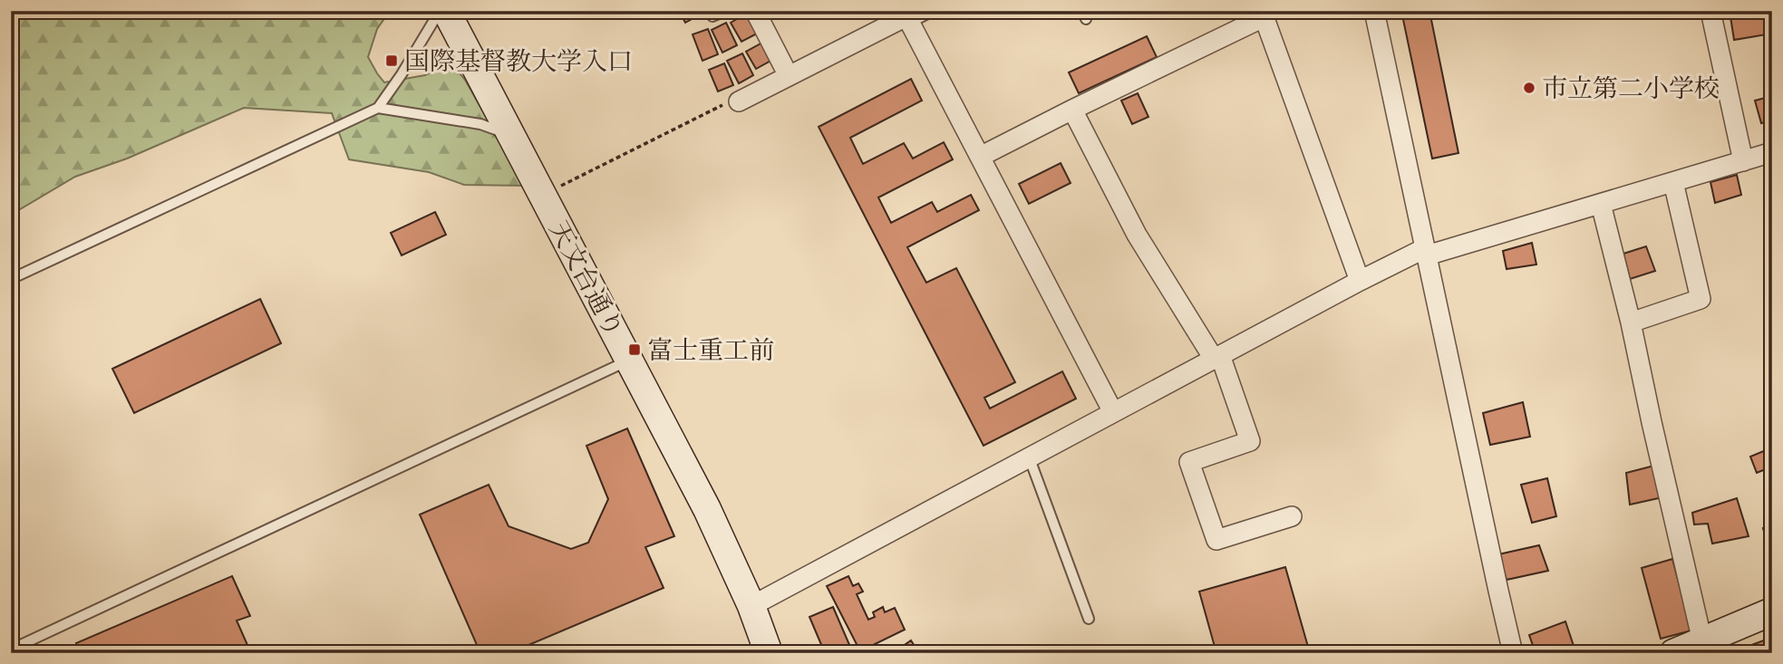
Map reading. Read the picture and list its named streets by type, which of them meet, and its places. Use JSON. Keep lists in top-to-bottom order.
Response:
{
  "streets": {
    "main road": ["天文台通り"]
  },
  "places": {
    "transit": ["国際基督教大学入口", "富士重工前"],
    "other": ["市立第二小学校"]
  }
}
